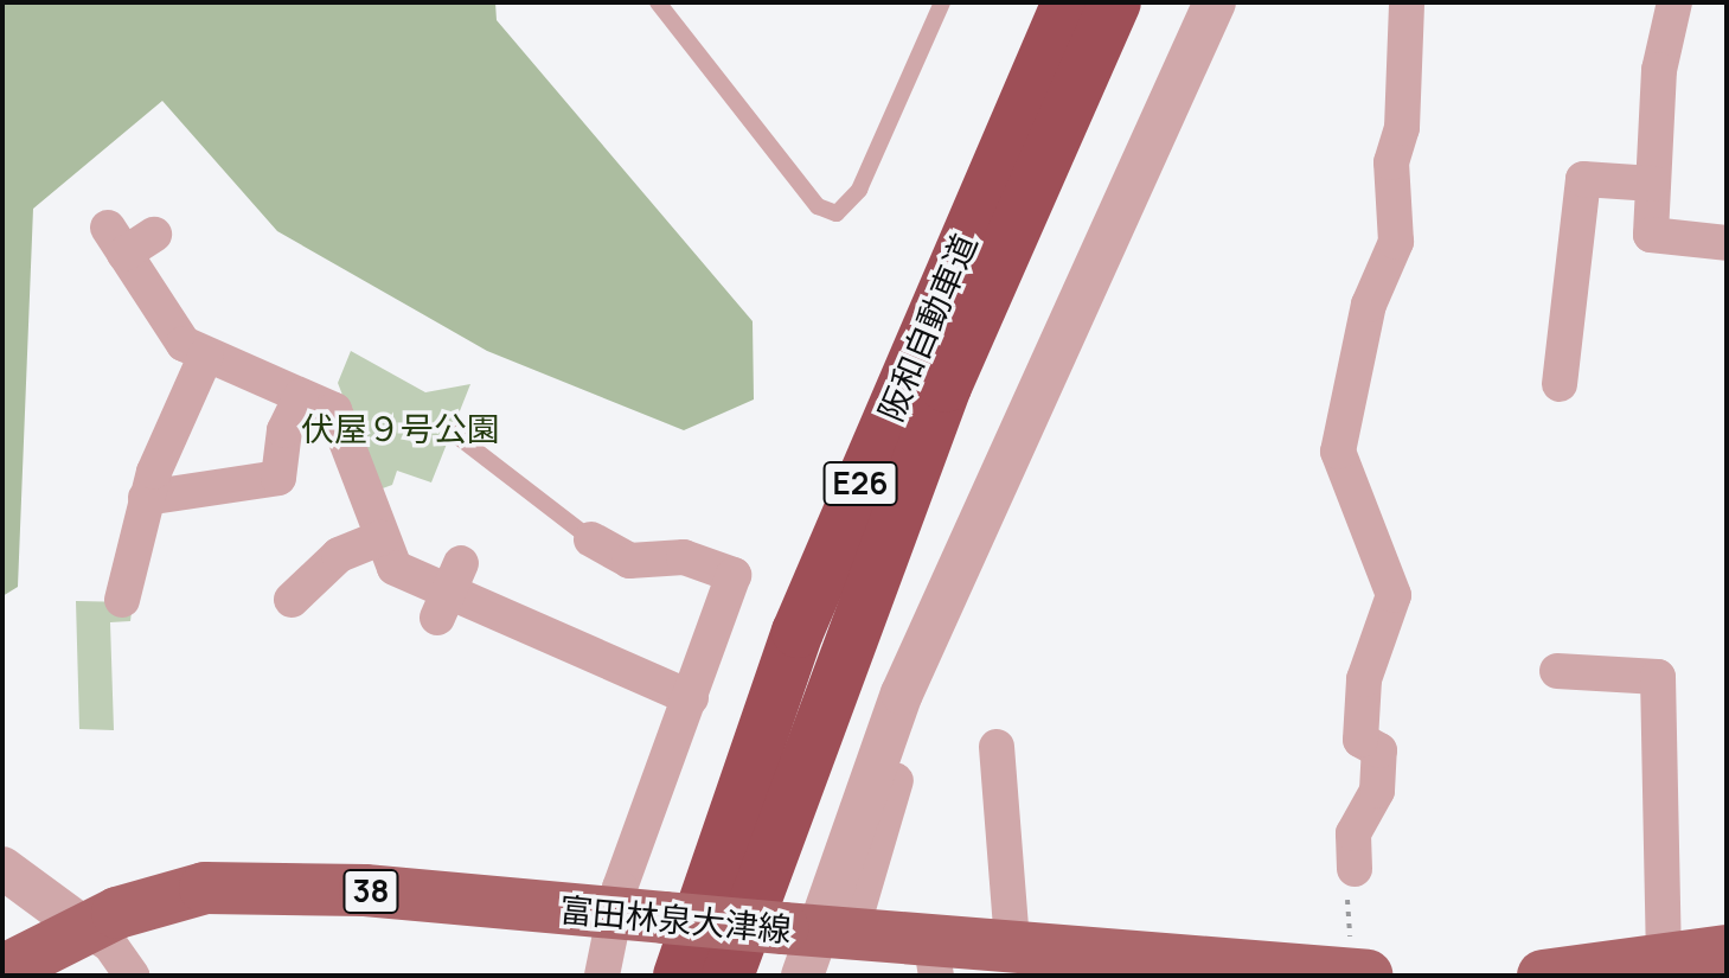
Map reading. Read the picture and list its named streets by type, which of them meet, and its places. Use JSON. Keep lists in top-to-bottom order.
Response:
{
  "streets": {
    "highway": ["阪和自動車道", "E26"],
    "main road": ["38", "富田林泉大津線"]
  },
  "parks": ["伏屋９号公園"]
}
